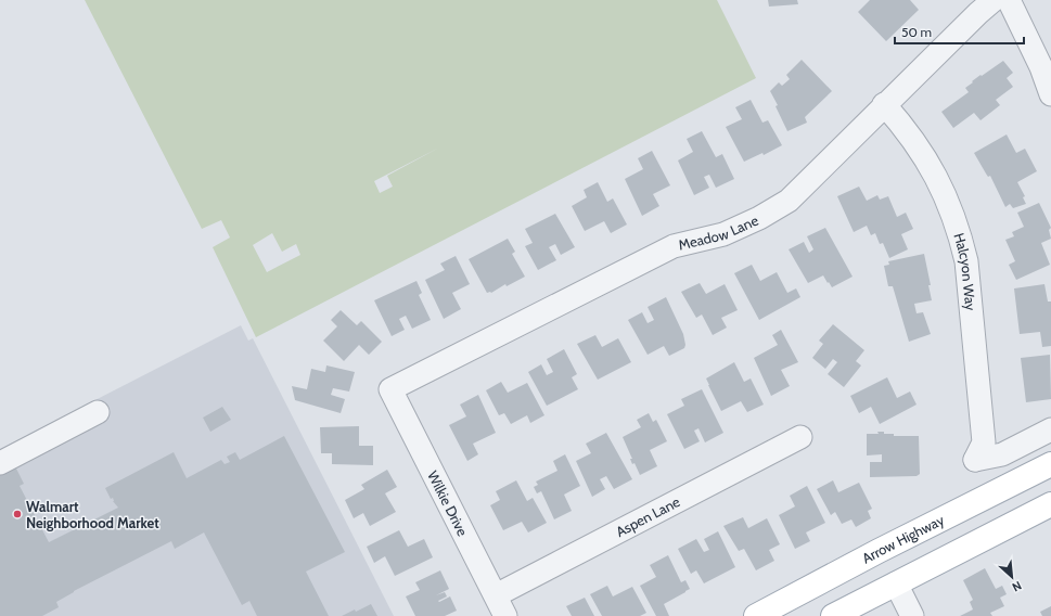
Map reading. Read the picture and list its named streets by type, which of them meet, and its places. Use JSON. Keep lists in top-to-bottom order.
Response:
{
  "streets": {
    "main road": ["Arrow Highway"],
    "street": [
      "Meadow Lane",
      "Halcyon Way",
      "Wilkie Drive",
      "Aspen Lane"
    ]
  },
  "crossings": [
    ["Meadow Lane", "Halcyon Way"],
    ["Meadow Lane", "Wilkie Drive"],
    ["Wilkie Drive", "Aspen Lane"]
  ],
  "places": ["Walmart Neighborhood Market"],
  "scale_bar": "50 m",
  "north": "bottom right"
}
